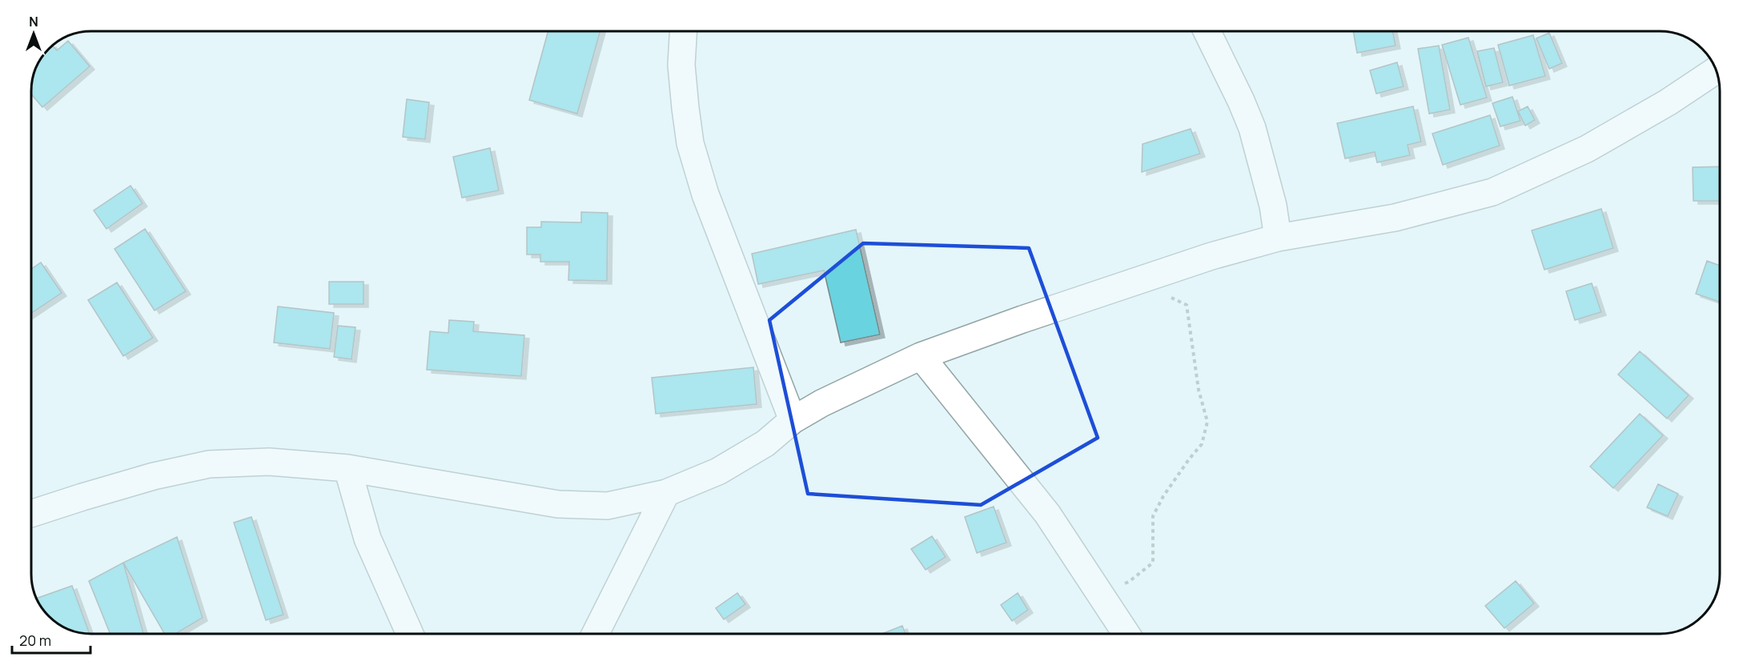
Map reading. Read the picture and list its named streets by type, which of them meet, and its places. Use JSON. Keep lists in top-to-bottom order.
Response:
{
  "scale_bar": "20 m",
  "north": "top"
}
